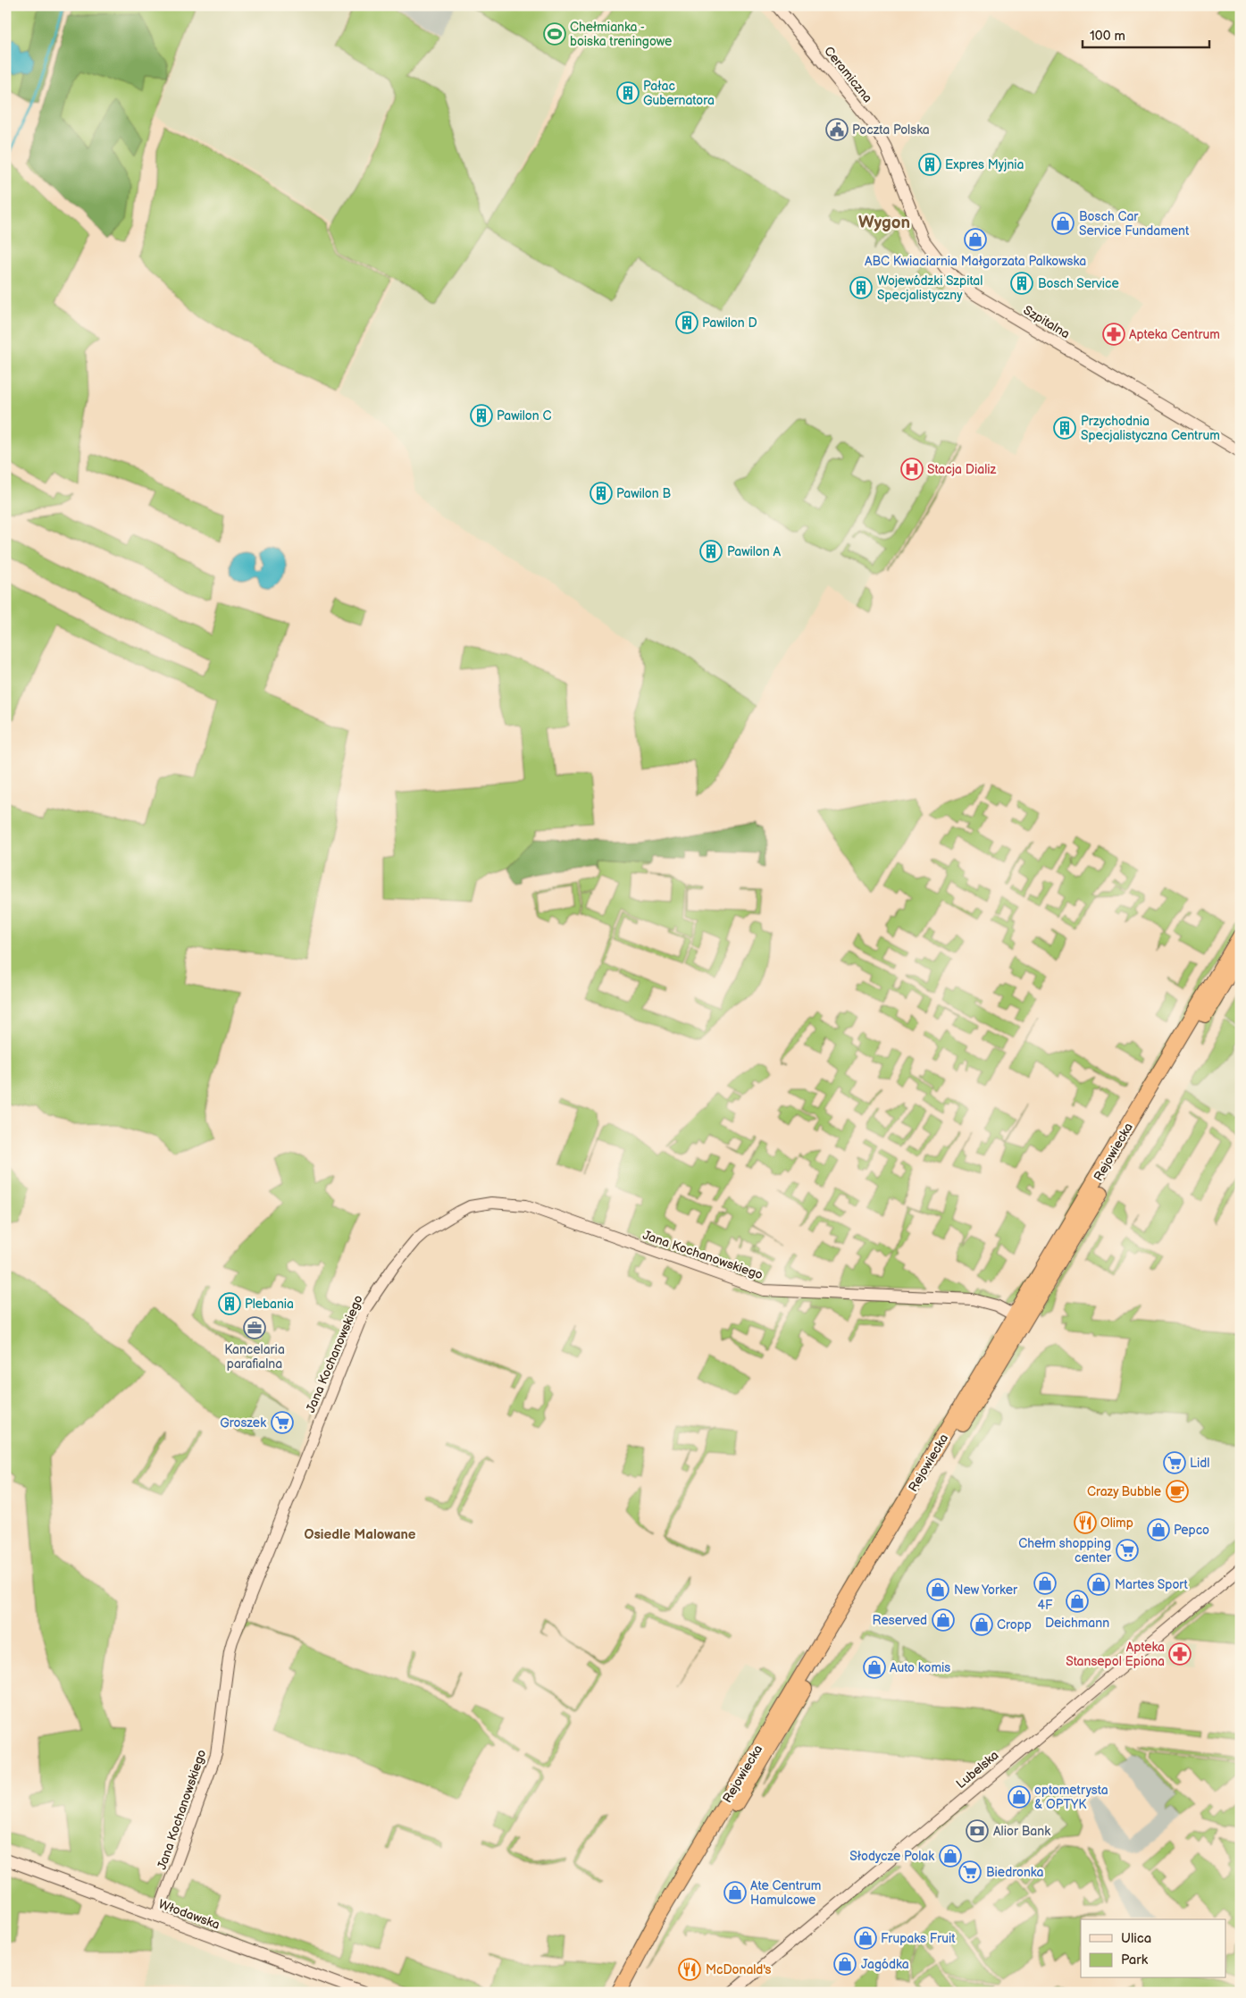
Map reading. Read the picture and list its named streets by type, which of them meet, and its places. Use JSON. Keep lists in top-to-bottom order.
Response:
{
  "streets": {
    "highway": ["Rejowiecka"],
    "street": [
      "Ceramiczna",
      "Szpitalna",
      "Jana Kochanowskiego",
      "Lubelska",
      "Włodawska"
    ]
  },
  "crossings": [
    ["Ceramiczna", "Szpitalna"],
    ["Rejowiecka", "Jana Kochanowskiego"],
    ["Jana Kochanowskiego", "Włodawska"]
  ],
  "districts": ["Wygon", "Osiedle Malowane"],
  "places": {
    "sports": ["Chełmianka - boiska treningowe"],
    "building": [
      "Pałac Gubernatora",
      "Expres Myjnia",
      "Bosch Service",
      "Wojewódzki Szpital Specjalistyczny",
      "Pawilon D",
      "Pawilon C",
      "Przychodnia Specjalistyczna Centrum",
      "Pawilon B",
      "Pawilon A",
      "Plebania"
    ],
    "public building": ["Poczta Polska"],
    "shop": [
      "Bosch Car Service Fundament",
      "ABC Kwiaciarnia Małgorzata Palkowska",
      "Pepco",
      "4F",
      "Martes Sport",
      "New Yorker",
      "Deichmann",
      "Reserved",
      "Cropp",
      "Auto komis",
      "optometrysta & OPTYK",
      "Słodycze Polak",
      "Ate Centrum Hamulcowe",
      "Frupaks Fruit",
      "Jagódka"
    ],
    "pharmacy": ["Apteka Centrum", "Apteka Stansepol Epiona"],
    "hospital": ["Stacja Dializ"],
    "office": ["Kancelaria parafialna"],
    "supermarket": [
      "Groszek",
      "Lidl",
      "Chełm shopping center",
      "Biedronka"
    ],
    "cafe": ["Crazy Bubble"],
    "restaurant": ["Olimp", "McDonald's"],
    "bank": ["Alior Bank"]
  },
  "legend": ["Ulica", "Park"],
  "scale_bar": "100 m"
}
